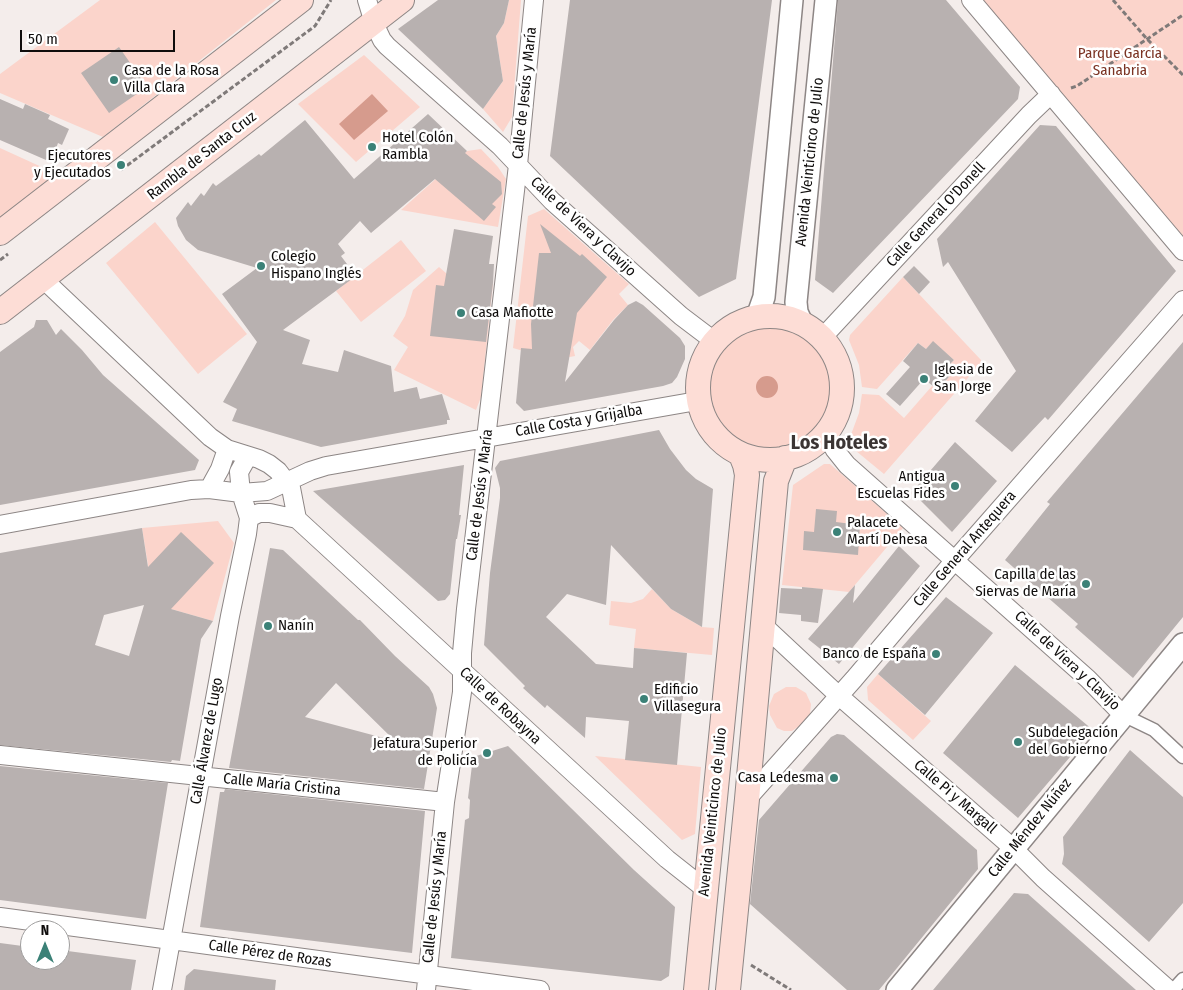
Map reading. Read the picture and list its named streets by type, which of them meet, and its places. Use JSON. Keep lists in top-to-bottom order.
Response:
{
  "streets": {
    "main road": ["Rambla de Santa Cruz", "Avenida Veinticinco de Julio"],
    "street": [
      "Calle de Jesús y María",
      "Calle General O'Donell",
      "Calle de Viera y Clavijo",
      "Calle Costa y Grijalba",
      "Calle General Antequera",
      "Calle de Robayna",
      "Calle Álvarez de Lugo",
      "Calle María Cristina",
      "Calle Pi y Margall",
      "Calle Méndez Núñez",
      "Calle Pérez de Rozas"
    ]
  },
  "crossings": [
    ["Calle de Jesús y María", "Calle de Viera y Clavijo"],
    ["Calle de Jesús y María", "Calle Costa y Grijalba"],
    ["Calle de Jesús y María", "Calle de Robayna"],
    ["Calle de Jesús y María", "Calle María Cristina"],
    ["Calle de Jesús y María", "Calle Pérez de Rozas"],
    ["Rambla de Santa Cruz", "Calle de Viera y Clavijo"],
    ["Avenida Veinticinco de Julio", "Calle General O'Donell"],
    ["Avenida Veinticinco de Julio", "Calle de Viera y Clavijo"],
    ["Avenida Veinticinco de Julio", "Calle Costa y Grijalba"],
    ["Avenida Veinticinco de Julio", "Calle de Robayna"],
    ["Calle General O'Donell", "Calle de Viera y Clavijo"],
    ["Calle General O'Donell", "Calle Costa y Grijalba"],
    ["Calle de Viera y Clavijo", "Calle Costa y Grijalba"],
    ["Calle de Viera y Clavijo", "Calle General Antequera"],
    ["Calle de Viera y Clavijo", "Calle Méndez Núñez"],
    ["Calle Costa y Grijalba", "Calle Álvarez de Lugo"],
    ["Calle General Antequera", "Calle Pi y Margall"],
    ["Calle Álvarez de Lugo", "Calle María Cristina"],
    ["Calle Álvarez de Lugo", "Calle Pérez de Rozas"],
    ["Calle Pi y Margall", "Calle Méndez Núñez"]
  ],
  "districts": ["Los Hoteles"],
  "parks": ["Parque García Sanabria"],
  "places": [
    "Casa de la Rosa Villa Clara",
    "Hotel Colón Rambla",
    "Ejecutores y Ejecutados",
    "Colegio Hispano Inglés",
    "Casa Mafiotte",
    "Iglesia de San Jorge",
    "Antigua Escuelas Fides",
    "Palacete Martí Dehesa",
    "Capilla de las Siervas de María",
    "Nanín",
    "Banco de España",
    "Edificio Villasegura",
    "Subdelegación del Gobierno",
    "Jefatura Superior de Policía",
    "Casa Ledesma"
  ],
  "scale_bar": "50 m",
  "north": "top"
}
